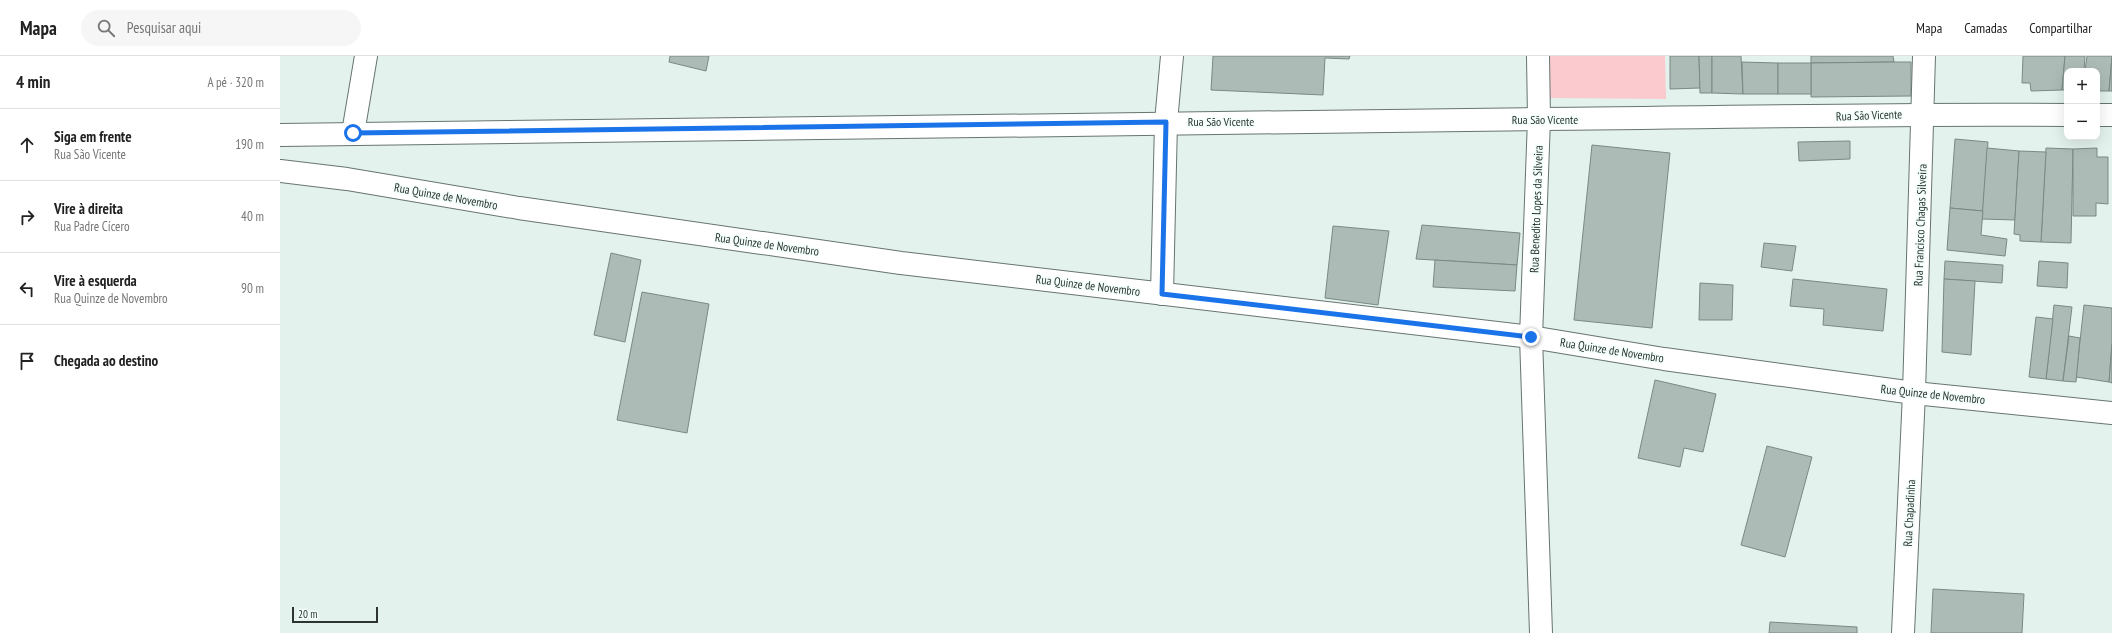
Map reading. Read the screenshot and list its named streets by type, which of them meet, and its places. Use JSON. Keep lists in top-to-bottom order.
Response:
{
  "streets": {
    "street": [
      "Rua São Vicente",
      "Rua Quinze de Novembro",
      "Rua Benedito Lopes da Silveira",
      "Rua Francisco Chagas Silveira",
      "Rua Chapadinha"
    ]
  },
  "crossings": [
    ["Rua São Vicente", "Rua Benedito Lopes da Silveira"],
    ["Rua São Vicente", "Rua Francisco Chagas Silveira"],
    ["Rua Quinze de Novembro", "Rua Benedito Lopes da Silveira"],
    ["Rua Quinze de Novembro", "Rua Francisco Chagas Silveira"],
    ["Rua Quinze de Novembro", "Rua Chapadinha"],
    ["Rua Francisco Chagas Silveira", "Rua Chapadinha"]
  ],
  "scale_bar": "20 m",
  "page": {
    "header": "Mapa",
    "search": "Pesquisar aqui",
    "nav": ["Mapa", "Camadas", "Compartilhar"],
    "heading": ["4 min", "A pé · 320 m"],
    "map_buttons": ["+", "−"],
    "list": [
      ["Siga em frente", "Rua São Vicente", "190 m"],
      ["Vire à direita", "Rua Padre Cícero", "40 m"],
      ["Vire à esquerda", "Rua Quinze de Novembro", "90 m"],
      "Chegada ao destino"
    ],
    "scale": "20 m"
  }
}
